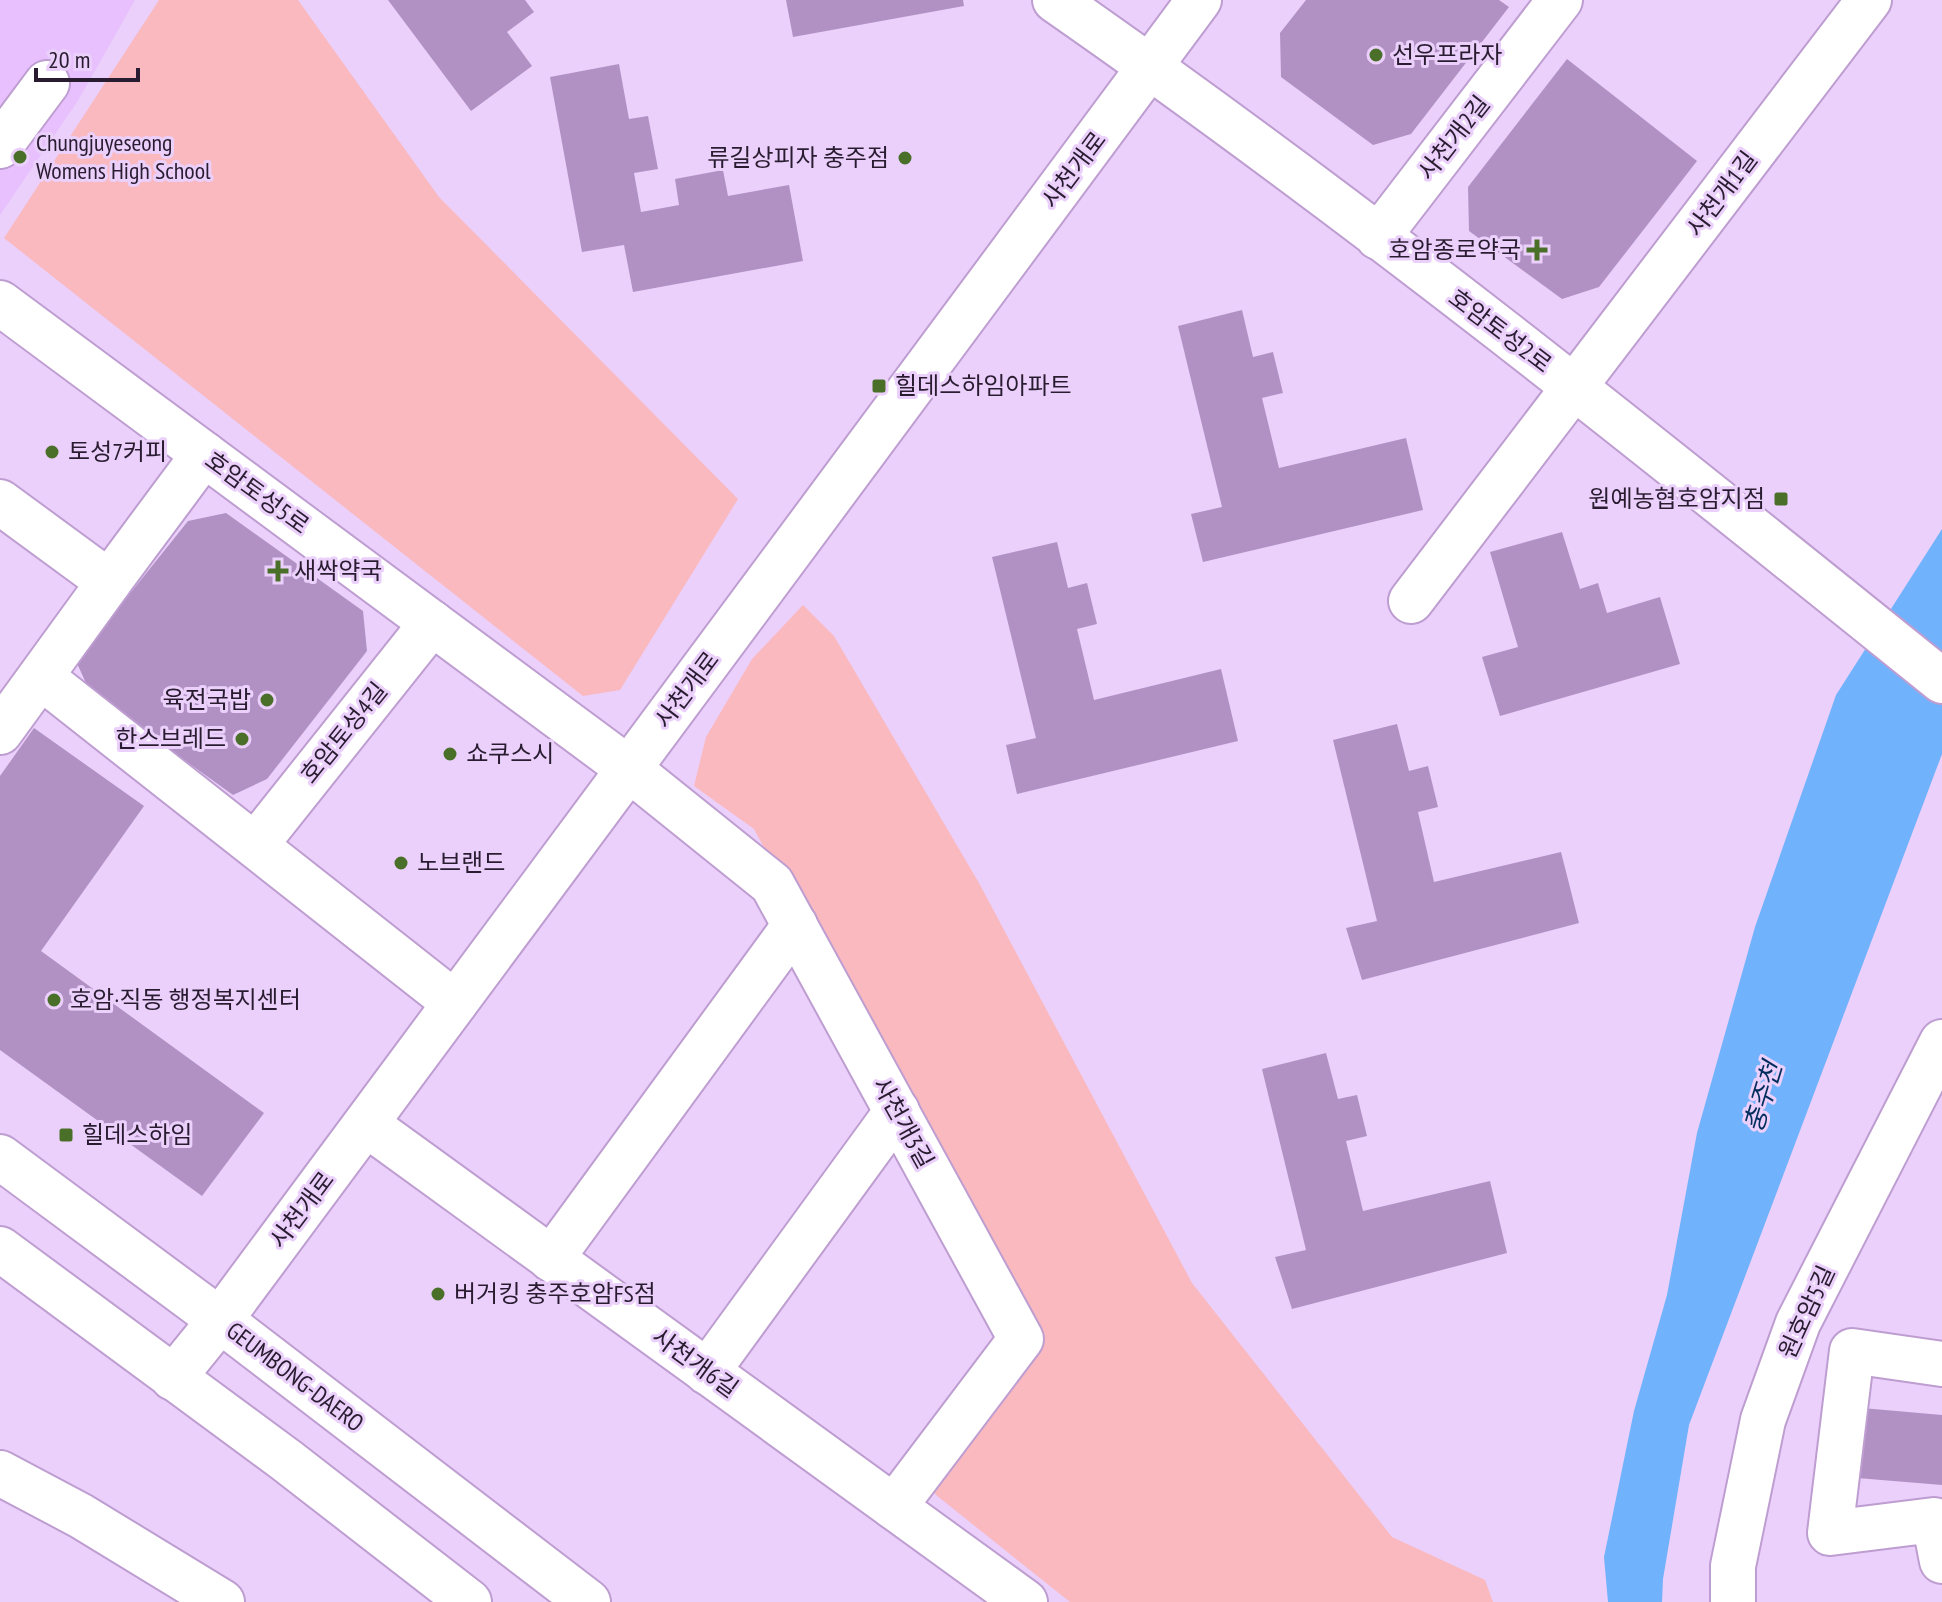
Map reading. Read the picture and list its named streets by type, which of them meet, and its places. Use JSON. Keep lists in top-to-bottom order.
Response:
{
  "streets": {
    "street": [
      "사천개2길",
      "사천개로",
      "사천개1길",
      "호암토성2로",
      "호암토성5로",
      "호암토성4길",
      "사천개3길",
      "원호암5길",
      "사천개6길",
      "GEUMBONG-DAERO"
    ]
  },
  "crossings": [
    ["사천개2길", "호암토성2로"],
    ["사천개로", "호암토성2로"],
    ["사천개로", "호암토성5로"],
    ["사천개로", "사천개3길"],
    ["사천개로", "사천개6길"],
    ["사천개로", "GEUMBONG-DAERO"],
    ["사천개1길", "호암토성2로"],
    ["호암토성5로", "호암토성4길"],
    ["호암토성5로", "사천개3길"],
    ["사천개3길", "사천개6길"]
  ],
  "water": ["충주천"],
  "places": {
    "other": [
      "선우프라자",
      "Chungjuyeseong Womens High School",
      "류길상피자 충주점",
      "토성7커피",
      "육전국밥",
      "한스브레드",
      "쇼쿠스시",
      "노브랜드",
      "호암·직동 행정복지센터",
      "버거킹 충주호암FS점"
    ],
    "health": ["호암종로약국", "새싹약국"],
    "transit": ["힐데스하임아파트", "원예농협호암지점", "힐데스하임"]
  },
  "scale_bar": "20 m"
}
